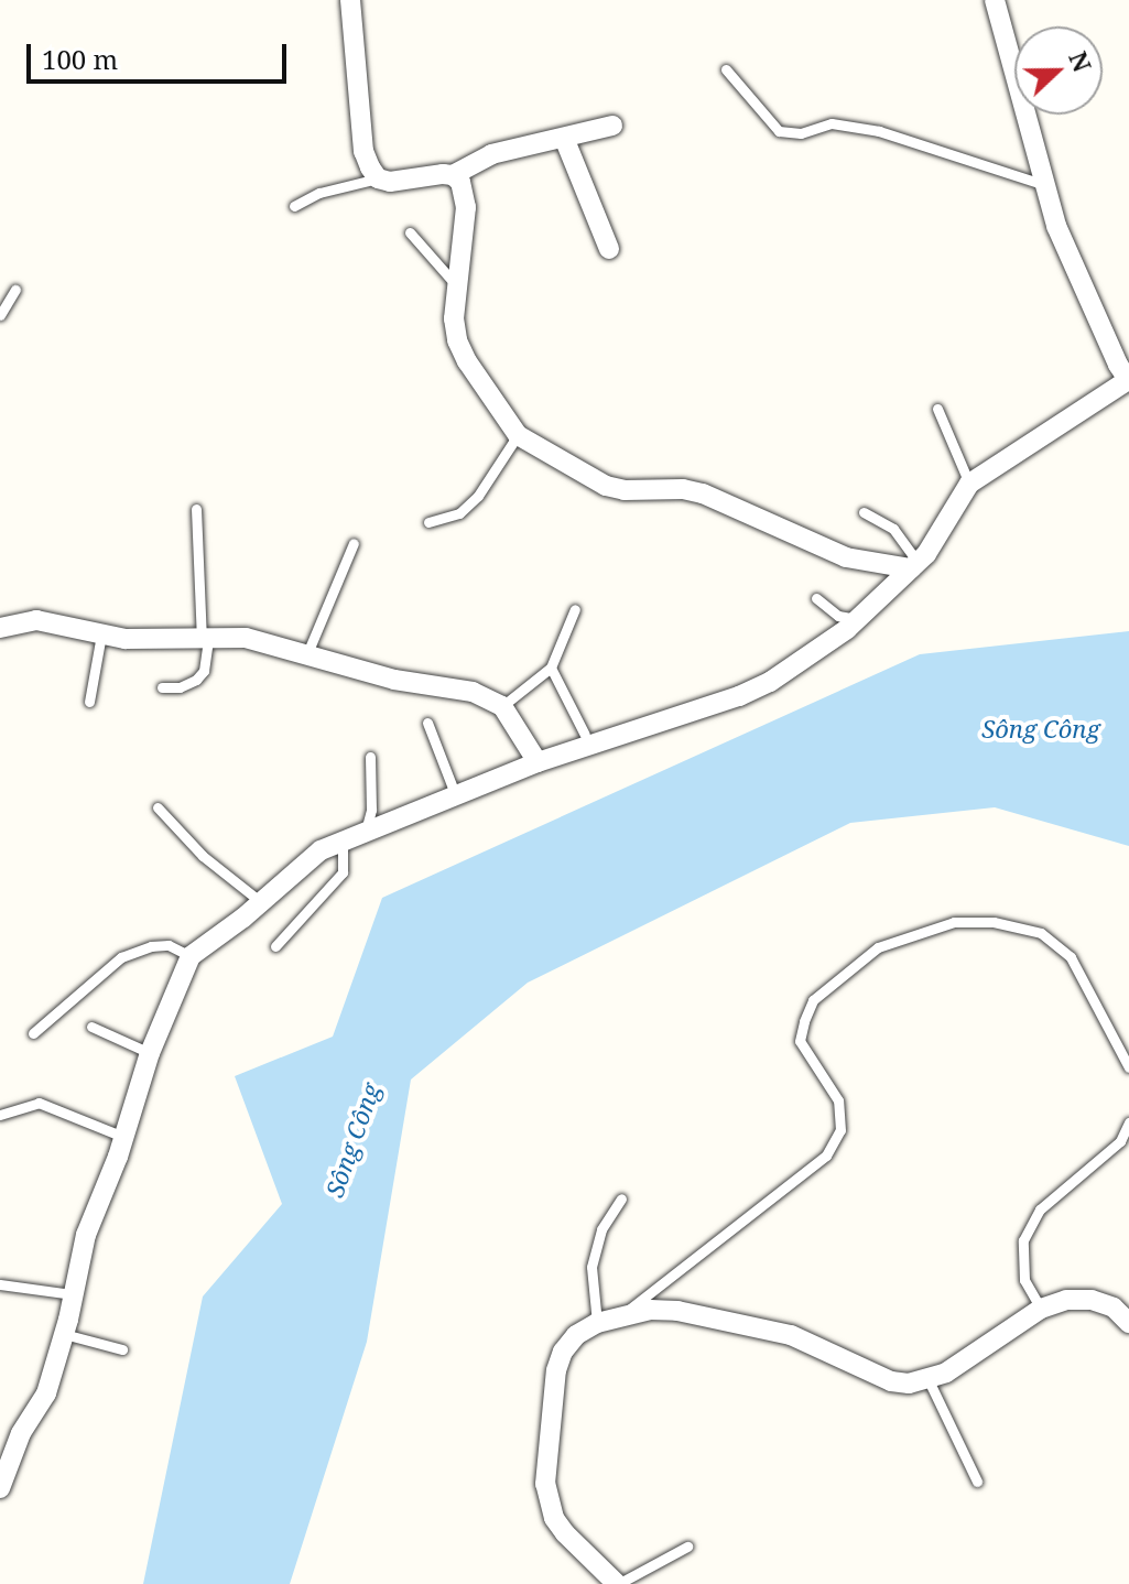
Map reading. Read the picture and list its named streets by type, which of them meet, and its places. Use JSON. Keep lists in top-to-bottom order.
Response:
{
  "water": ["Sông Công"],
  "scale_bar": "100 m",
  "north": "right"
}
